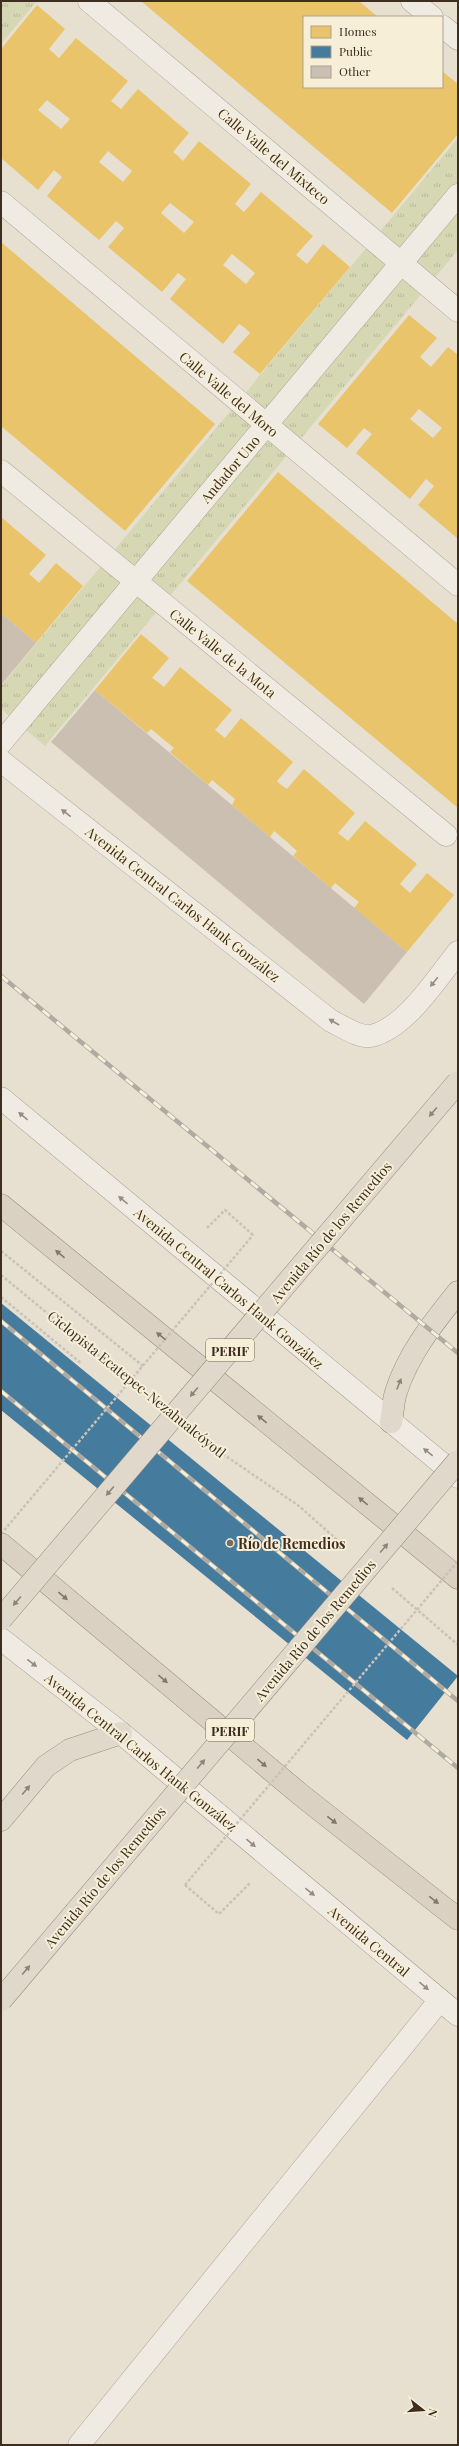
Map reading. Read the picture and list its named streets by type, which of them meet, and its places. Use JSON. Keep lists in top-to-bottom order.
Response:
{
  "streets": {
    "highway": ["Avenida Río de los Remedios", "PERIF"],
    "street": [
      "Calle Valle del Mixteco",
      "Calle Valle del Moro",
      "Andador Uno",
      "Calle Valle de la Mota",
      "Avenida Central Carlos Hank González",
      "Avenida Central"
    ],
    "path": ["Ciclopista Ecatepec-Nezahualcóyotl"]
  },
  "crossings": [
    ["Calle Valle del Mixteco", "Andador Uno"],
    ["Calle Valle del Moro", "Andador Uno"],
    ["Andador Uno", "Calle Valle de la Mota"],
    ["Avenida Central Carlos Hank González", "Avenida Central"]
  ],
  "one_way": ["Avenida Central"],
  "places": ["Río de Remedios"],
  "legend": ["Homes", "Public", "Other"],
  "north": "right"
}
